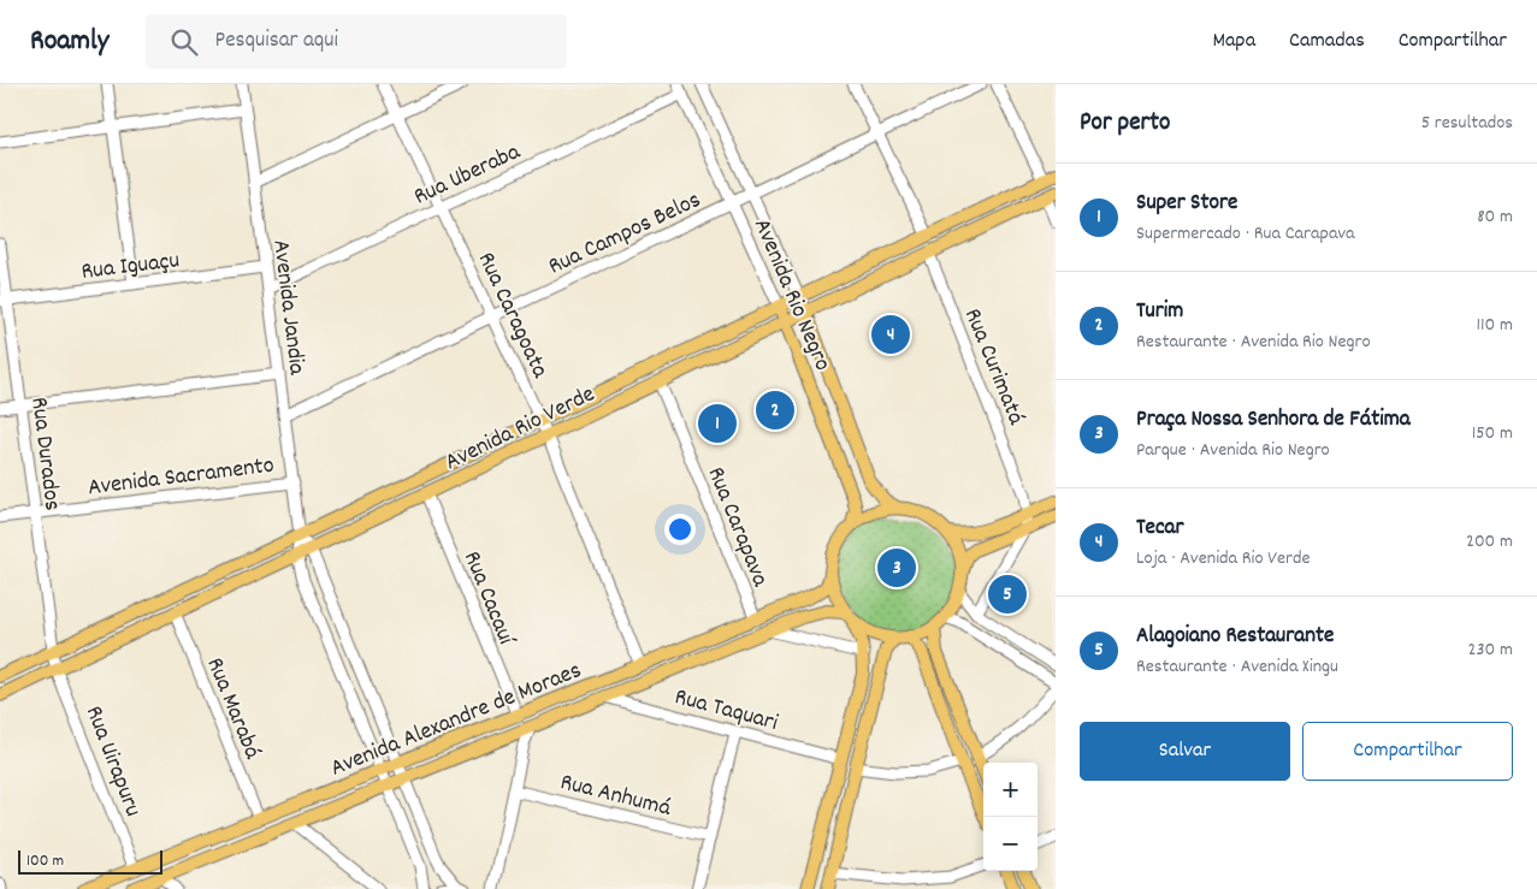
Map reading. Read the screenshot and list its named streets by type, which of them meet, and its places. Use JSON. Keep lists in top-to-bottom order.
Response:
{
  "streets": {
    "main road": ["Avenida Rio Negro", "Avenida Rio Verde", "Avenida Alexandre de Moraes"],
    "street": [
      "Rua Uberaba",
      "Rua Campos Belos",
      "Rua Iguaçu",
      "Avenida Jandia",
      "Rua Caragoata",
      "Rua Curimatá",
      "Rua Durados",
      "Avenida Sacramento",
      "Rua Carapava",
      "Rua Cacauí",
      "Rua Marabá",
      "Rua Taquari",
      "Rua Uirapuru",
      "Rua Anhumá"
    ]
  },
  "crossings": [
    ["Rua Uberaba", "Avenida Rio Negro"],
    ["Rua Uberaba", "Avenida Jandia"],
    ["Rua Uberaba", "Rua Caragoata"],
    ["Rua Campos Belos", "Avenida Rio Negro"],
    ["Rua Campos Belos", "Avenida Jandia"],
    ["Rua Campos Belos", "Rua Caragoata"],
    ["Rua Iguaçu", "Avenida Jandia"],
    ["Rua Iguaçu", "Rua Durados"],
    ["Avenida Rio Negro", "Avenida Rio Verde"],
    ["Avenida Rio Negro", "Avenida Alexandre de Moraes"],
    ["Avenida Jandia", "Avenida Rio Verde"],
    ["Avenida Jandia", "Avenida Sacramento"],
    ["Avenida Jandia", "Avenida Alexandre de Moraes"],
    ["Rua Caragoata", "Avenida Rio Verde"],
    ["Rua Caragoata", "Avenida Alexandre de Moraes"],
    ["Rua Curimatá", "Avenida Rio Verde"],
    ["Avenida Rio Verde", "Rua Durados"],
    ["Avenida Rio Verde", "Rua Carapava"],
    ["Avenida Rio Verde", "Rua Cacauí"],
    ["Avenida Rio Verde", "Rua Marabá"],
    ["Avenida Rio Verde", "Rua Uirapuru"],
    ["Rua Durados", "Avenida Sacramento"],
    ["Rua Durados", "Rua Uirapuru"],
    ["Rua Carapava", "Avenida Alexandre de Moraes"],
    ["Rua Cacauí", "Avenida Alexandre de Moraes"],
    ["Rua Marabá", "Avenida Alexandre de Moraes"],
    ["Rua Taquari", "Avenida Alexandre de Moraes"],
    ["Avenida Alexandre de Moraes", "Rua Uirapuru"]
  ],
  "scale_bar": "100 m",
  "page": {
    "header": "Roamly",
    "search": "Pesquisar aqui",
    "nav": ["Mapa", "Camadas", "Compartilhar"],
    "heading": ["Por perto", "5 resultados"],
    "list": [
      {
        "mark": "1",
        "name": "Super Store",
        "note": "Supermercado · Rua Carapava",
        "value": "80 m"
      },
      {
        "mark": "2",
        "name": "Turim",
        "note": "Restaurante · Avenida Rio Negro",
        "value": "110 m"
      },
      {
        "mark": "3",
        "name": "Praça Nossa Senhora de Fátima",
        "note": "Parque · Avenida Rio Negro",
        "value": "150 m"
      },
      {
        "mark": "4",
        "name": "Tecar",
        "note": "Loja · Avenida Rio Verde",
        "value": "200 m"
      },
      {
        "mark": "5",
        "name": "Alagoiano Restaurante",
        "note": "Restaurante · Avenida Xingu",
        "value": "230 m"
      }
    ],
    "pins": [
      "4",
      "2",
      "1",
      "3",
      "5"
    ],
    "buttons": ["Salvar", "Compartilhar"],
    "map_buttons": ["+", "−"],
    "scale": "100 m"
  }
}
